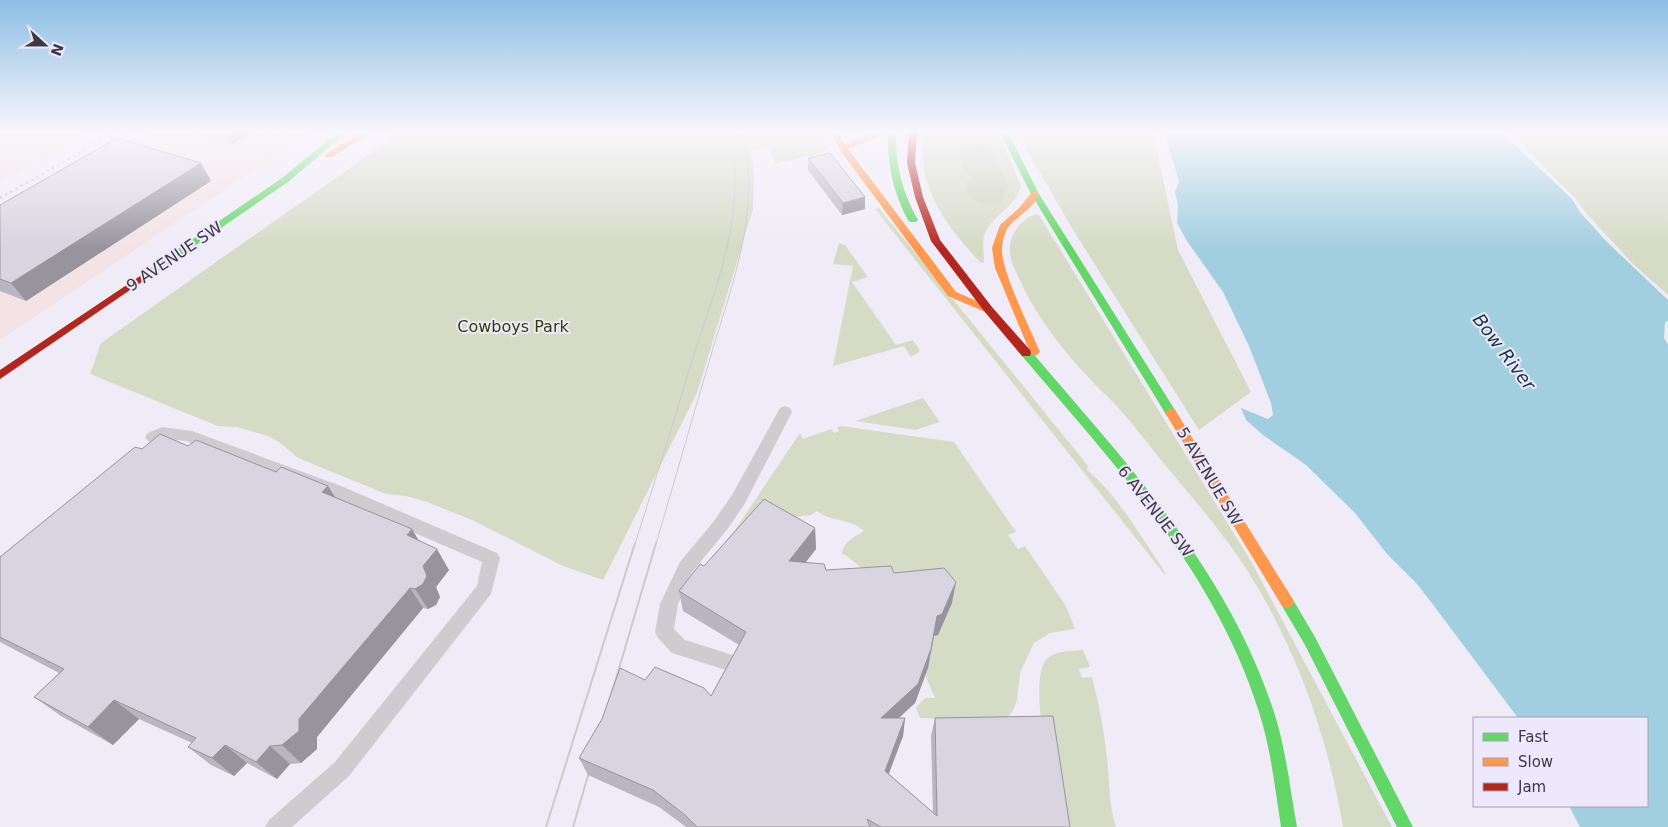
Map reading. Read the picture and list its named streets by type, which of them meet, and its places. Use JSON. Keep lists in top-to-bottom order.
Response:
{
  "streets": {
    "main road": ["9 AVENUE SW", "5 AVENUE SW", "6 AVENUE SW"]
  },
  "water": ["Bow River"],
  "parks": ["Cowboys Park"],
  "legend": ["Fast", "Slow", "Jam"],
  "north": "right"
}
